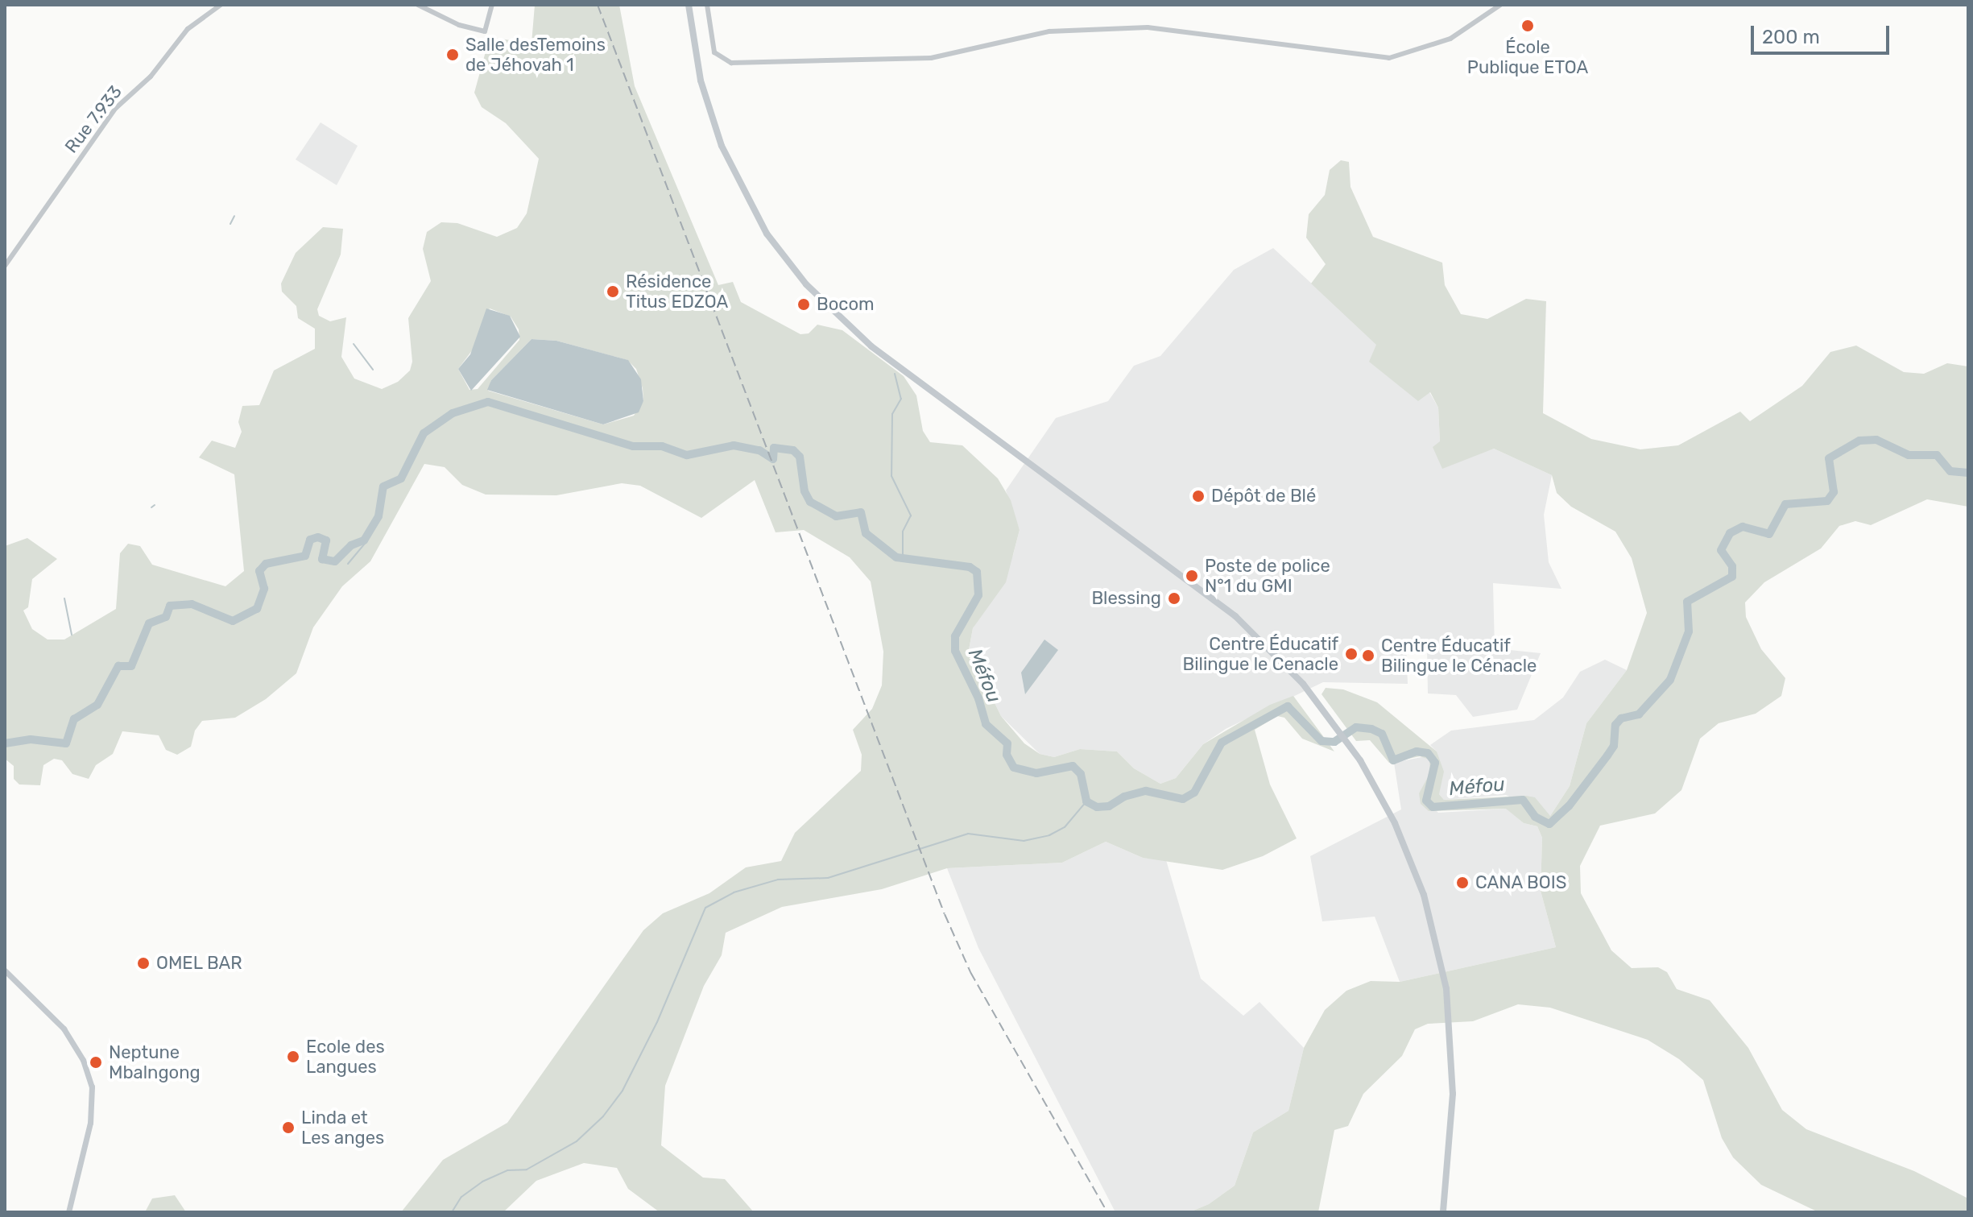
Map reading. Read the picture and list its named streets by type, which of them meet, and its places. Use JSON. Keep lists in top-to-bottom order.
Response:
{
  "streets": {
    "street": ["Rue 7.933"]
  },
  "water": ["Méfou"],
  "places": [
    "École Publique ETOA",
    "Salle desTemoins de Jéhovah 1",
    "Résidence Titus EDZOA",
    "Bocom",
    "Dépôt de Blé",
    "Poste de police N°1 du GMI",
    "Blessing",
    "Centre Éducatif Bilingue le Cenacle",
    "Centre Éducatif Bilingue le Cénacle",
    "CANA BOIS",
    "OMEL BAR",
    "Ecole des Langues",
    "Neptune Mbalngong",
    "Linda et Les anges"
  ],
  "scale_bar": "200 m"
}
